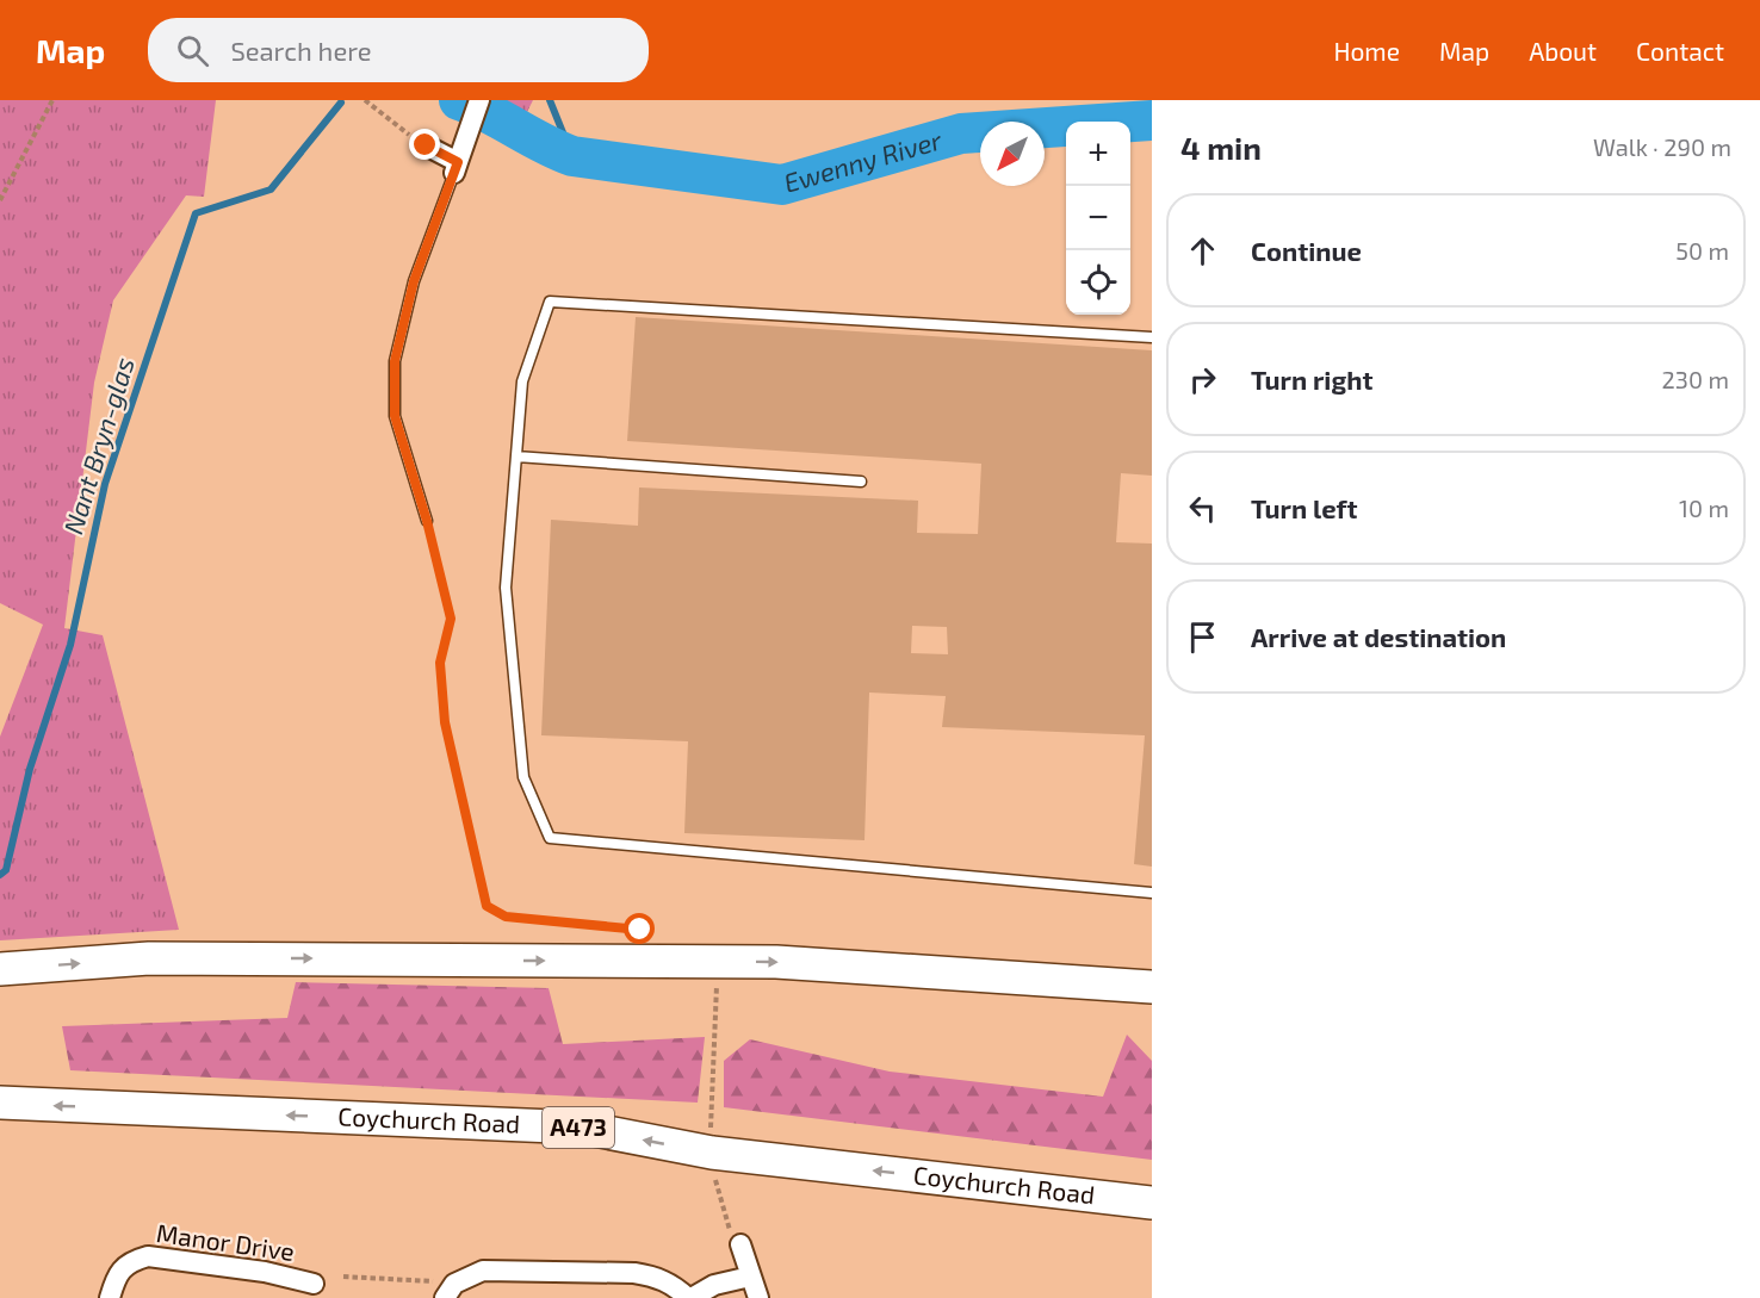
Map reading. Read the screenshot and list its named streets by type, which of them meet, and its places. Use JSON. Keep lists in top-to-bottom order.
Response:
{
  "streets": {
    "main road": ["Coychurch Road", "A473"],
    "street": ["Manor Drive"]
  },
  "water": ["Ewenny River", "Nant Bryn-glas"],
  "north": "bottom left",
  "page": {
    "header": "Map",
    "search": "Search here",
    "nav": [
      "Home",
      "Map",
      "About",
      "Contact"
    ],
    "heading": ["4 min", "Walk · 290 m"],
    "map_buttons": ["+", "−"],
    "list": [
      ["Continue", "50 m"],
      ["Turn right", "230 m"],
      ["Turn left", "10 m"],
      "Arrive at destination"
    ]
  }
}
